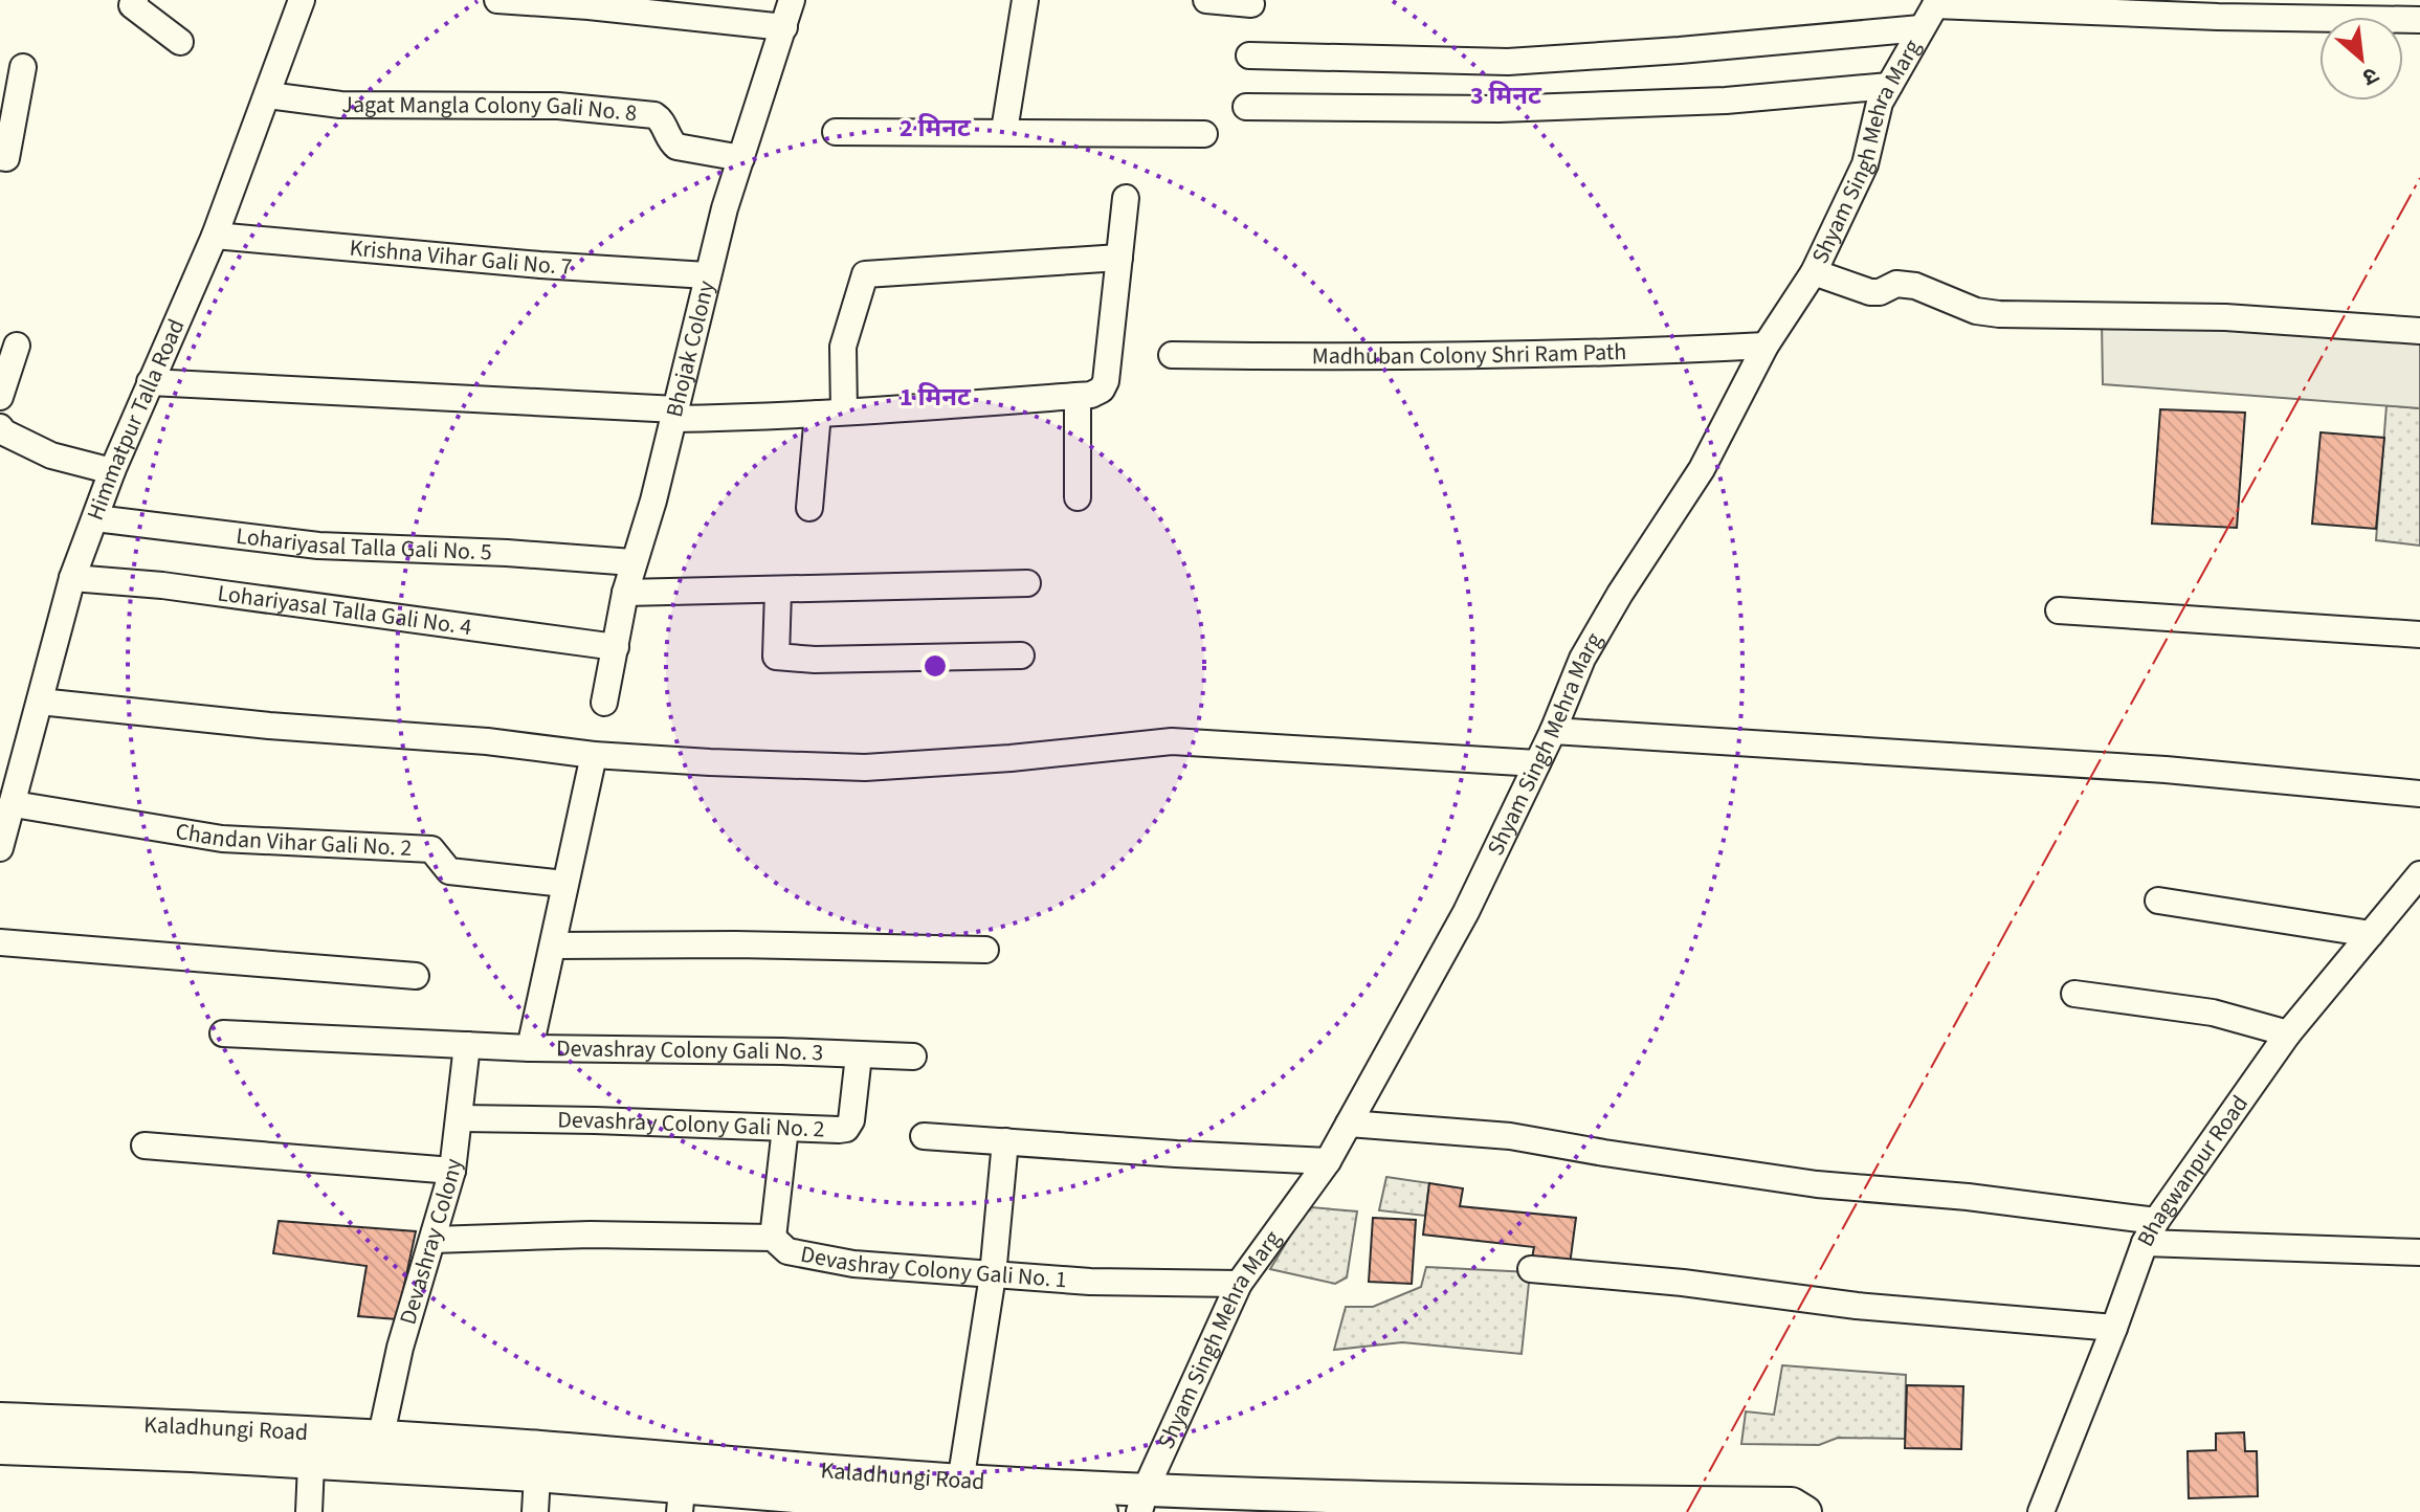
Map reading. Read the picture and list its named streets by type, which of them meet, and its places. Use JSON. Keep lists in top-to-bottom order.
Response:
{
  "streets": {
    "main road": ["Kaladhungi Road"],
    "street": [
      "Jagat Mangla Colony Gali No. 8",
      "Shyam Singh Mehra Marg",
      "Krishna Vihar Gali No. 7",
      "Bhojak Colony",
      "Madhuban Colony Shri Ram Path",
      "Himmatpur Talla Road",
      "Lohariyasal Talla Gali No. 5",
      "Lohariyasal Talla Gali No. 4",
      "Chandan Vihar Gali No. 2",
      "Devashray Colony Gali No. 3",
      "Devashray Colony Gali No. 2",
      "Bhagwanpur Road",
      "Devashray Colony",
      "Devashray Colony Gali No. 1"
    ]
  },
  "crossings": [
    ["Jagat Mangla Colony Gali No. 8", "Bhojak Colony"],
    ["Jagat Mangla Colony Gali No. 8", "Himmatpur Talla Road"],
    ["Shyam Singh Mehra Marg", "Madhuban Colony Shri Ram Path"],
    ["Shyam Singh Mehra Marg", "Devashray Colony Gali No. 1"],
    ["Shyam Singh Mehra Marg", "Kaladhungi Road"],
    ["Krishna Vihar Gali No. 7", "Bhojak Colony"],
    ["Krishna Vihar Gali No. 7", "Himmatpur Talla Road"],
    ["Bhojak Colony", "Lohariyasal Talla Gali No. 5"],
    ["Bhojak Colony", "Lohariyasal Talla Gali No. 4"],
    ["Himmatpur Talla Road", "Lohariyasal Talla Gali No. 5"],
    ["Himmatpur Talla Road", "Lohariyasal Talla Gali No. 4"],
    ["Himmatpur Talla Road", "Chandan Vihar Gali No. 2"],
    ["Devashray Colony Gali No. 3", "Devashray Colony Gali No. 2"],
    ["Devashray Colony Gali No. 3", "Devashray Colony"],
    ["Devashray Colony Gali No. 2", "Devashray Colony"],
    ["Devashray Colony", "Devashray Colony Gali No. 1"],
    ["Devashray Colony", "Kaladhungi Road"]
  ],
  "north": "bottom right",
  "rings": ["3 मिनट", "2 मिनट", "1 मिनट"]
}
